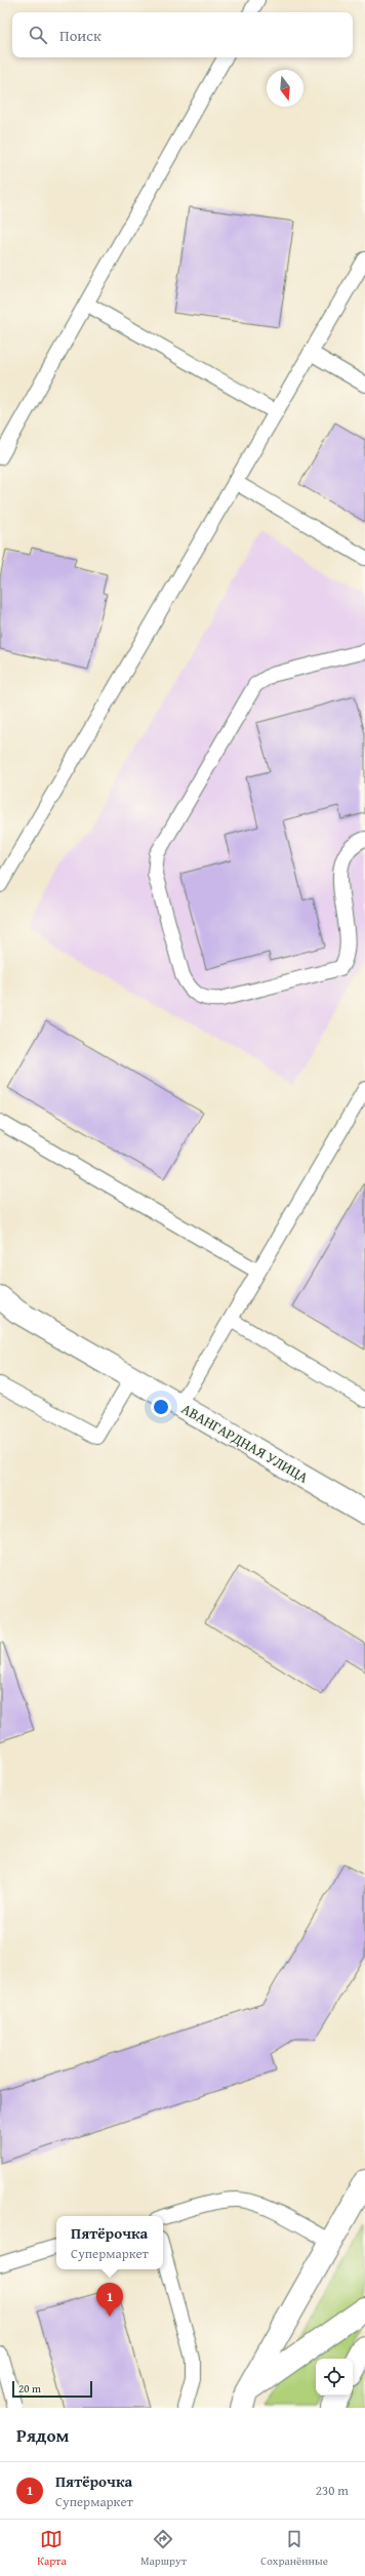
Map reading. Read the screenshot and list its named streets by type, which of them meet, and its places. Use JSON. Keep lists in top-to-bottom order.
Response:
{
  "streets": {
    "street": ["АВАНГАРДНАЯ УЛИЦА"]
  },
  "scale_bar": "20 m",
  "north": "bottom",
  "page": {
    "search": "Поиск",
    "popup": ["Пятёрочка", "Супермаркет"],
    "pins": "1",
    "scale": "20 m",
    "heading": "Рядом",
    "list": [
      {
        "mark": "1",
        "name": "Пятёрочка",
        "note": "Супермаркет",
        "value": "230 m"
      }
    ],
    "nav": ["Карта", "Маршрут", "Сохранённые"]
  }
}
